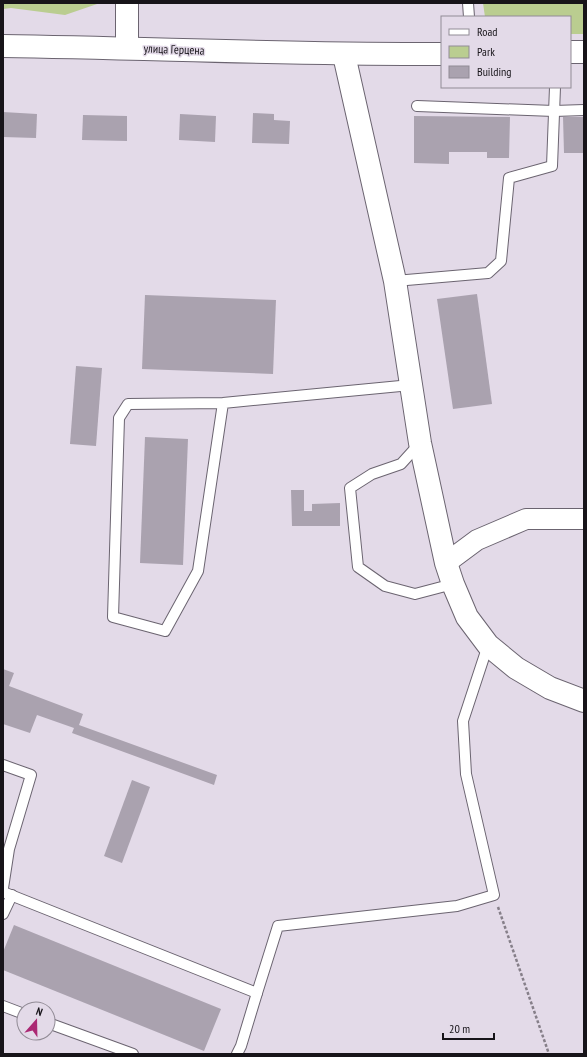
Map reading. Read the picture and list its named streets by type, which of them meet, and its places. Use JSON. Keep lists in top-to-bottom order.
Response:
{
  "streets": {
    "main road": ["улица Герцена"]
  },
  "legend": ["Road", "Park", "Building"],
  "scale_bar": "20 m",
  "north": "top"
}
